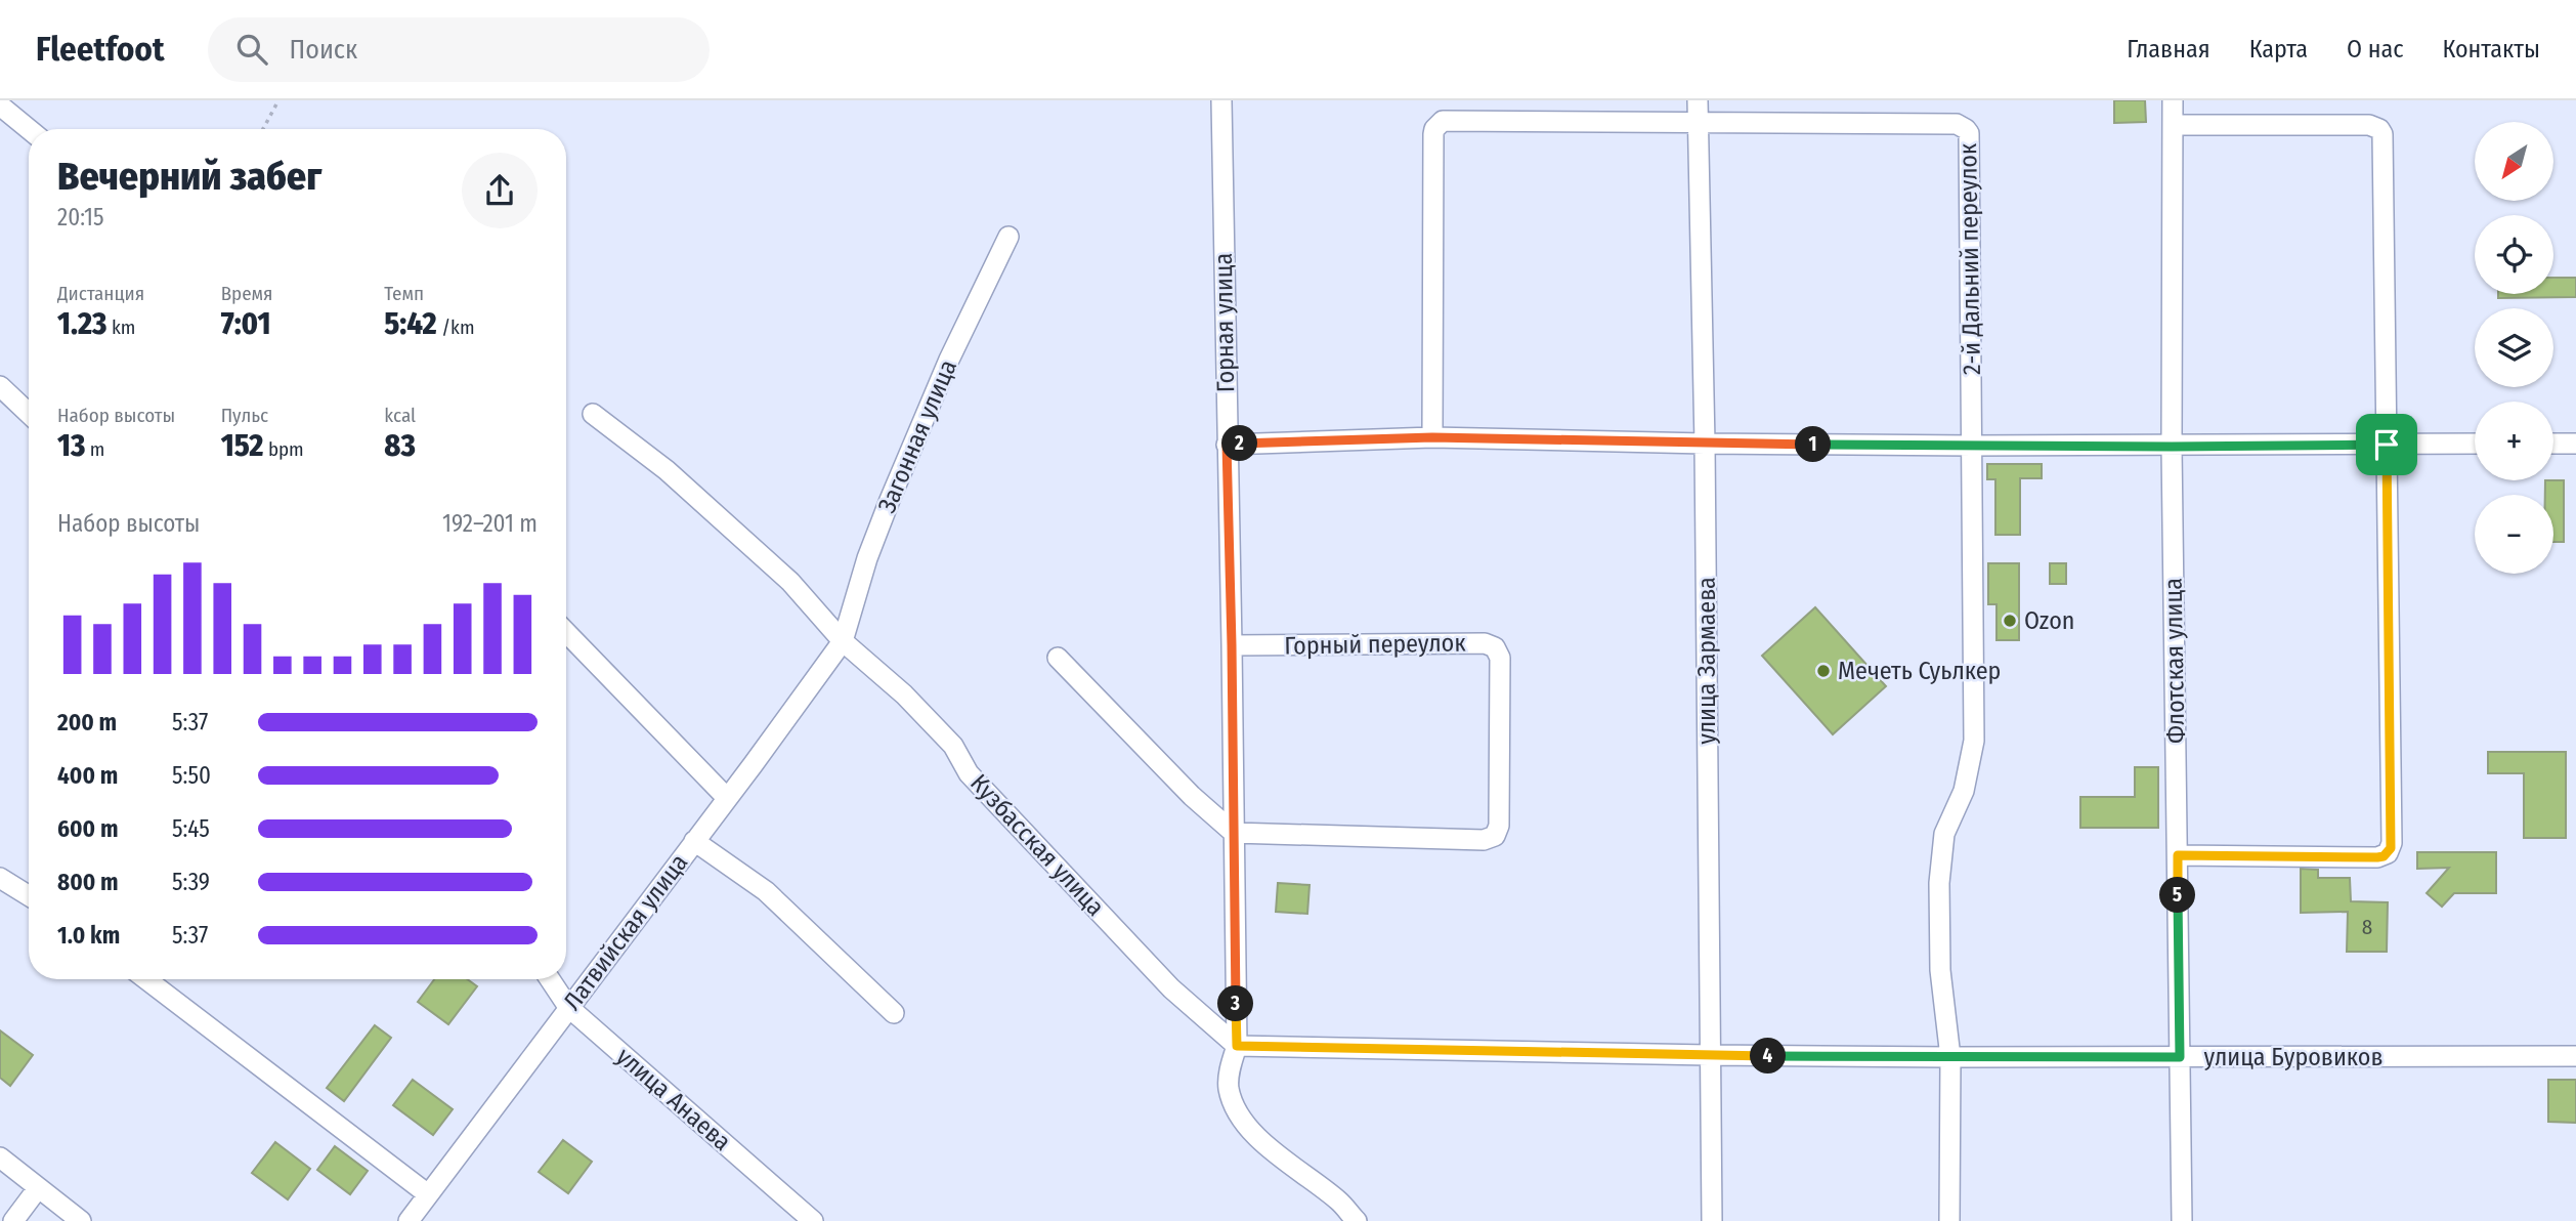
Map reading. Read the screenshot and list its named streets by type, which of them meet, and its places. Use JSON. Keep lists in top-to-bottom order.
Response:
{
  "streets": {
    "street": [
      "2-й Дальний переулок",
      "Горная улица",
      "Загонная улица",
      "Горный переулок",
      "улица Зармаева",
      "Флотская улица",
      "Кузбасская улица",
      "Латвийская улица",
      "улица Буровиков",
      "улица Анаева"
    ]
  },
  "crossings": [
    ["2-й Дальний переулок", "улица Зармаева"],
    ["2-й Дальний переулок", "улица Буровиков"],
    ["Горная улица", "Горный переулок"],
    ["Горная улица", "Кузбасская улица"],
    ["Горная улица", "улица Буровиков"],
    ["Загонная улица", "Кузбасская улица"],
    ["Загонная улица", "Латвийская улица"],
    ["улица Зармаева", "улица Буровиков"],
    ["Флотская улица", "улица Буровиков"],
    ["Кузбасская улица", "Латвийская улица"],
    ["Кузбасская улица", "улица Буровиков"],
    ["Латвийская улица", "улица Анаева"]
  ],
  "places": ["Ozon", "Мечеть Суьлкер"],
  "house_numbers": ["8"],
  "north": "bottom left",
  "page": {
    "header": "Fleetfoot",
    "search": "Поиск",
    "nav": [
      "Главная",
      "Карта",
      "О нас",
      "Контакты"
    ],
    "map_buttons": ["+", "−"],
    "heading": ["Вечерний забег", "20:15"],
    "stats": [
      ["Дистанция", "1.23 km"],
      ["Время", "7:01"],
      ["Темп", "5:42 /km"],
      ["Набор высоты", "13 m"],
      ["Пульс", "152 bpm"],
      ["kcal", "83"]
    ],
    "pins": [
      "2",
      "1",
      "5",
      "3",
      "4"
    ],
    "chart": ["Набор высоты", "192–201 m"],
    "list": [
      {
        "name": "200 m",
        "note": "5:37"
      },
      {
        "name": "400 m",
        "note": "5:50"
      },
      {
        "name": "600 m",
        "note": "5:45"
      },
      {
        "name": "800 m",
        "note": "5:39"
      },
      {
        "name": "1.0 km",
        "note": "5:37"
      }
    ]
  }
}
